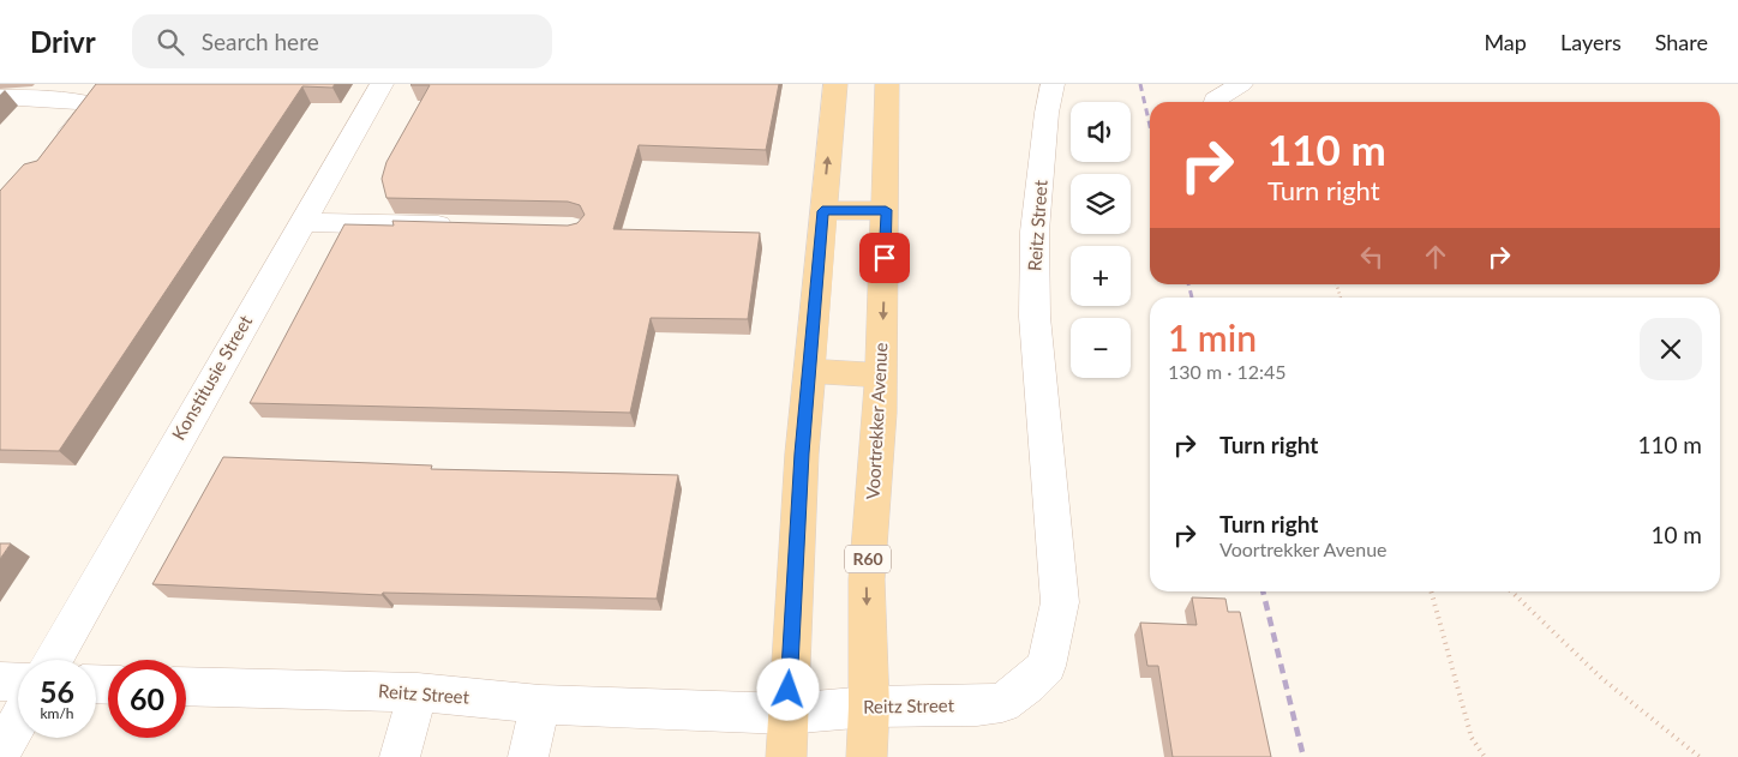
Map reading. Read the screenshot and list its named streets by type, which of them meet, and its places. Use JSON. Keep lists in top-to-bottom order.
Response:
{
  "streets": {
    "main road": ["Voortrekker Avenue", "R60"],
    "street": ["Reitz Street", "Konstitusie Street"]
  },
  "crossings": [
    ["Reitz Street", "Voortrekker Avenue"]
  ],
  "page": {
    "header": "Drivr",
    "search": "Search here",
    "nav": ["Map", "Layers", "Share"],
    "map_buttons": ["+", "−"],
    "turn": ["110 m", "Turn right"],
    "heading": ["1 min", "130 m · 12:45"],
    "list": [
      {
        "name": "Turn right",
        "value": "110 m"
      },
      {
        "name": "Turn right",
        "note": "Voortrekker Avenue",
        "value": "10 m"
      }
    ],
    "speed": "56 km/h",
    "limit": "60"
  }
}
